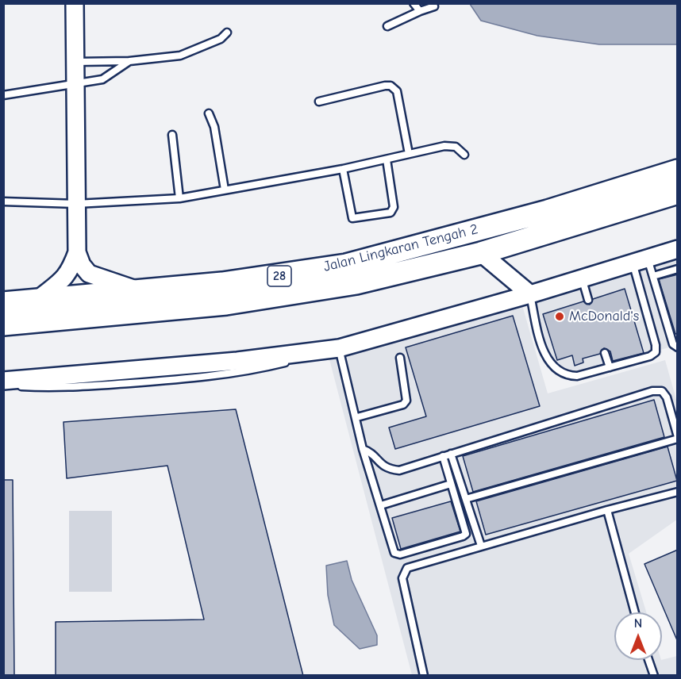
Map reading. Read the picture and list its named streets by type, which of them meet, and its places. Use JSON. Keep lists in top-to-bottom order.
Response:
{
  "streets": {
    "highway": ["Jalan Lingkaran Tengah 2", "28"]
  },
  "places": ["McDonald's"],
  "north": "top"
}
